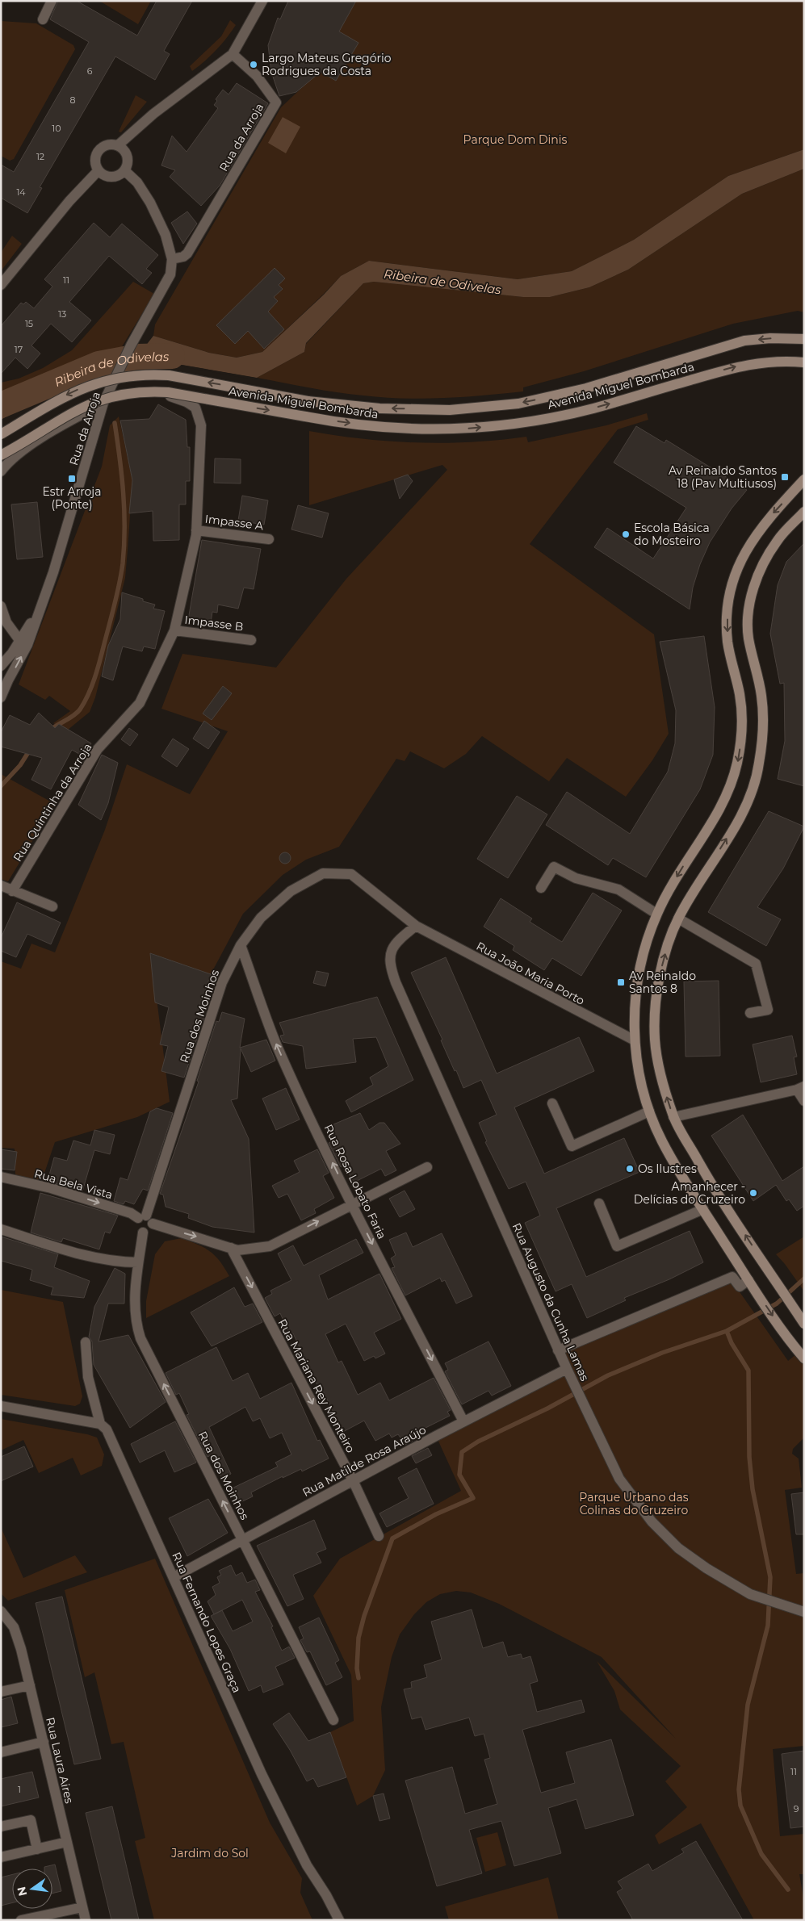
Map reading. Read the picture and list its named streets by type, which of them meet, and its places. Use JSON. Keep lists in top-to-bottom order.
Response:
{
  "streets": {
    "main road": ["Avenida Miguel Bombarda"],
    "street": [
      "Rua da Arroja",
      "Impasse A",
      "Impasse B",
      "Rua Quintinha da Arroja",
      "Rua João Maria Porto",
      "Rua dos Moinhos",
      "Rua Rosa Lobato Faria",
      "Rua Bela Vista",
      "Rua Augusto da Cunha Lamas",
      "Rua Mariana Rey Monteiro",
      "Rua Matilde Rosa Araújo",
      "Rua Fernando Lopes Graça",
      "Rua Laura Aires"
    ]
  },
  "crossings": [
    ["Rua da Arroja", "Rua Quintinha da Arroja"],
    ["Impasse A", "Rua Quintinha da Arroja"],
    ["Impasse B", "Rua Quintinha da Arroja"],
    ["Rua João Maria Porto", "Rua dos Moinhos"],
    ["Rua João Maria Porto", "Rua Augusto da Cunha Lamas"],
    ["Rua dos Moinhos", "Rua Rosa Lobato Faria"],
    ["Rua dos Moinhos", "Rua Bela Vista"],
    ["Rua dos Moinhos", "Rua Augusto da Cunha Lamas"],
    ["Rua dos Moinhos", "Rua Matilde Rosa Araújo"],
    ["Rua Rosa Lobato Faria", "Rua Matilde Rosa Araújo"],
    ["Rua Augusto da Cunha Lamas", "Rua Matilde Rosa Araújo"],
    ["Rua Mariana Rey Monteiro", "Rua Matilde Rosa Araújo"],
    ["Rua Matilde Rosa Araújo", "Rua Fernando Lopes Graça"]
  ],
  "one_way": ["Rua Mariana Rey Monteiro"],
  "water": ["Ribeira de Odivelas"],
  "parks": ["Parque Dom Dinis", "Parque Urbano das Colinas do Cruzeiro", "Jardim do Sol"],
  "places": {
    "other": [
      "Largo Mateus Gregório Rodrigues da Costa",
      "Escola Básica do Mosteiro",
      "Os Ilustres",
      "Amanhecer - Delícias do Cruzeiro"
    ],
    "transit": ["Av Reinaldo Santos 18 (Pav Multiusos)", "Estr Arroja (Ponte)", "Av Reinaldo Santos 8"]
  },
  "house_numbers": [
    "6",
    "8",
    "10",
    "12",
    "14",
    "11",
    "13",
    "15",
    "17",
    "11",
    "1",
    "9"
  ],
  "north": "left"
}
